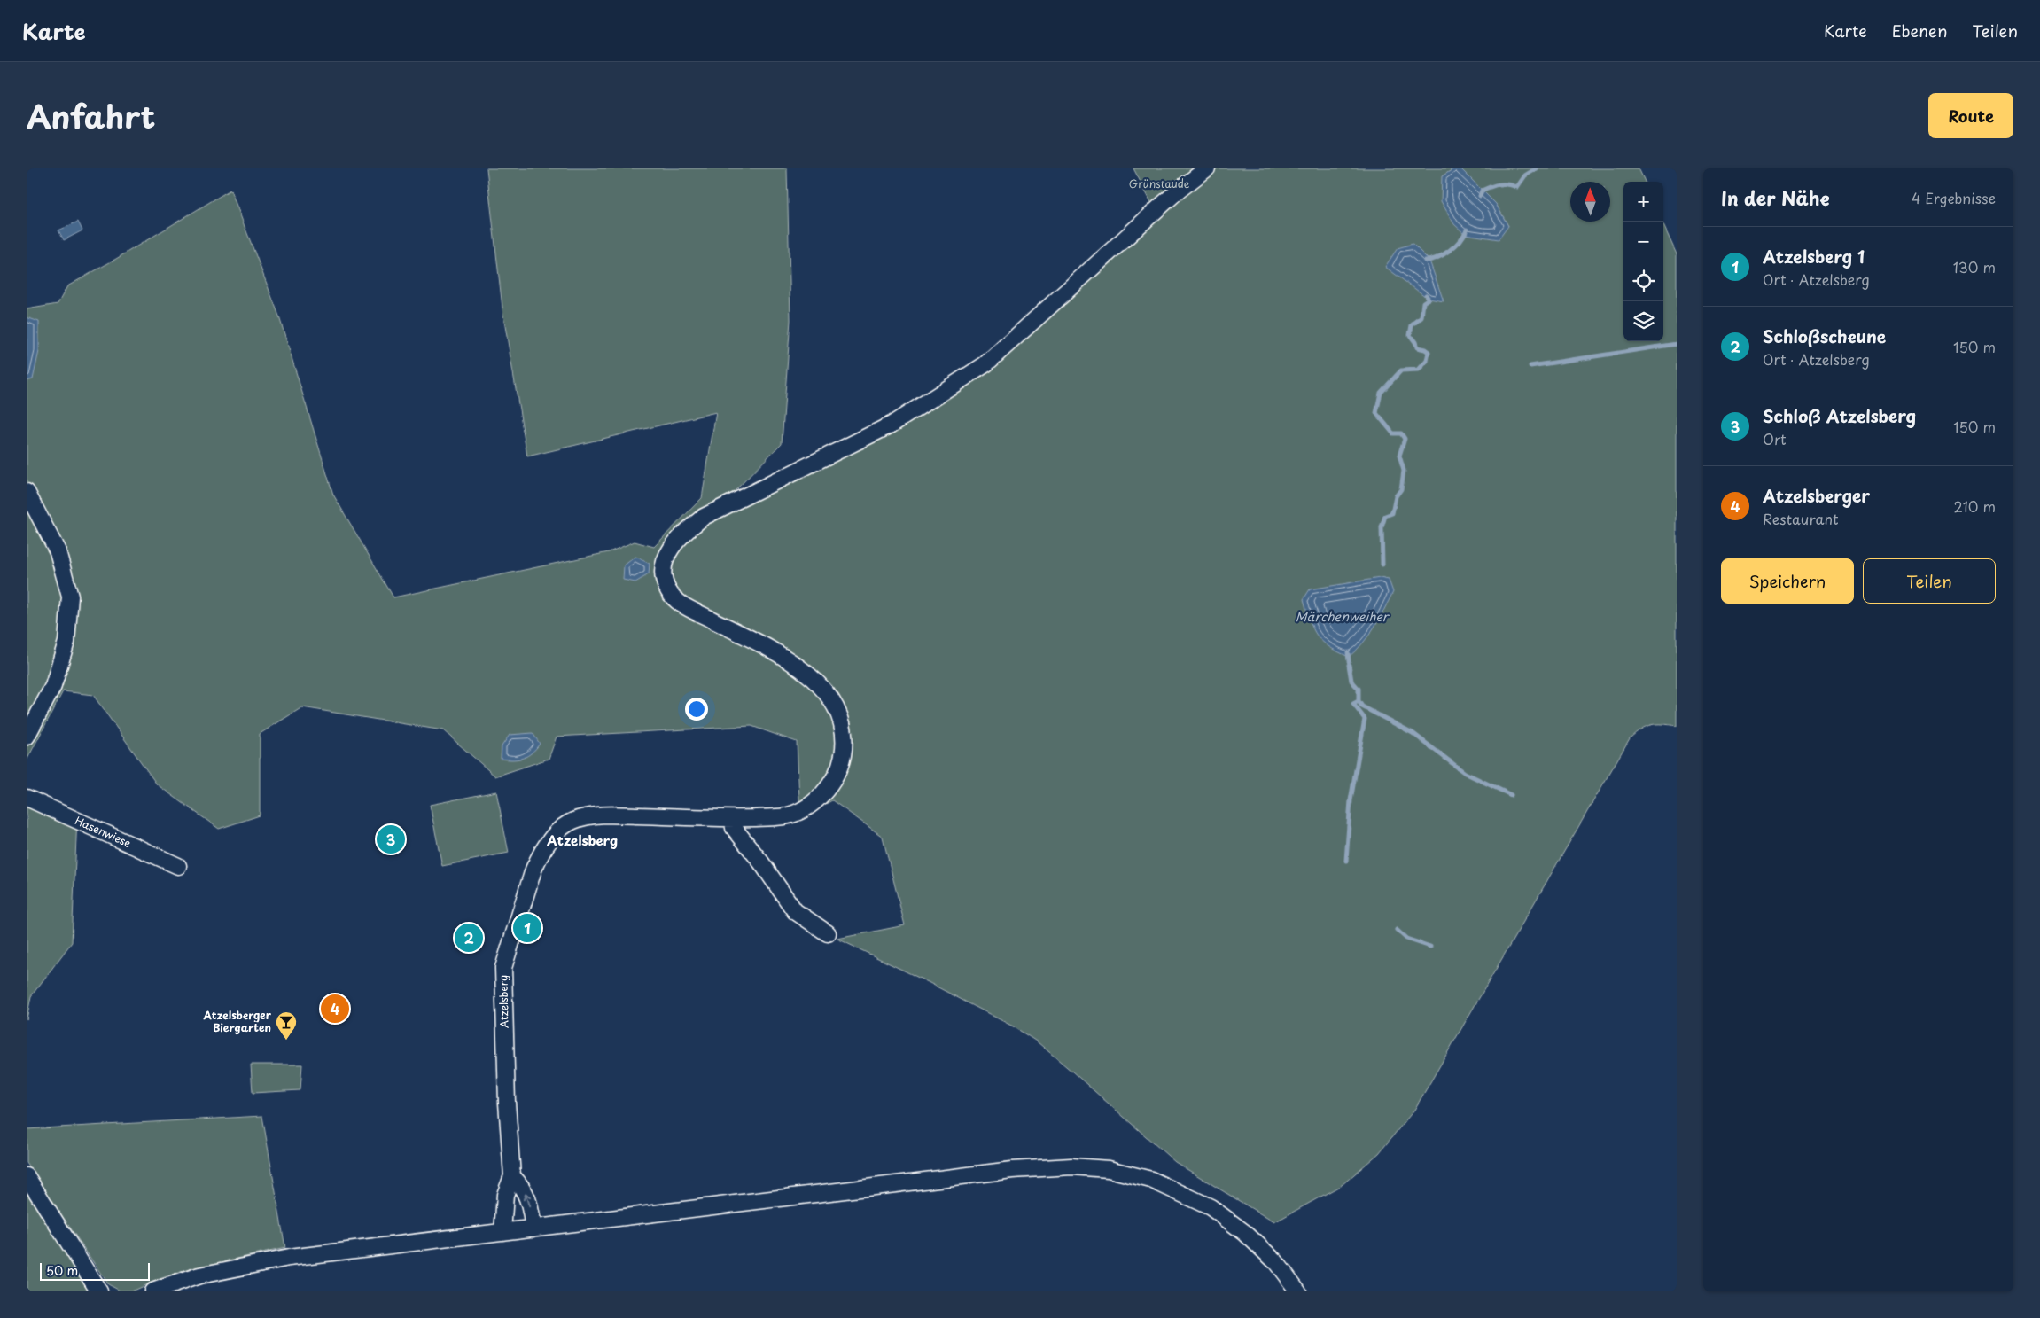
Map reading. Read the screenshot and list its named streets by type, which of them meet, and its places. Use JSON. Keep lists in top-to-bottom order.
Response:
{
  "streets": {
    "street": ["Hasenwiese", "Atzelsberg"]
  },
  "districts": ["Atzelsberg"],
  "water": ["Märchenweiher"],
  "parks": ["Grünstaude"],
  "places": {
    "bar": ["Atzelsberger Biergarten"]
  },
  "scale_bar": "50 m",
  "north": "top",
  "page": {
    "header": "Karte",
    "nav": ["Karte", "Ebenen", "Teilen"],
    "title": "Anfahrt",
    "buttons": [
      "Route",
      ["Speichern", "Teilen"]
    ],
    "heading": ["In der Nähe", "4 Ergebnisse"],
    "map_buttons": ["+", "−"],
    "list": [
      {
        "mark": "1",
        "name": "Atzelsberg 1",
        "note": "Ort · Atzelsberg",
        "value": "130 m"
      },
      {
        "mark": "2",
        "name": "Schloßscheune",
        "note": "Ort · Atzelsberg",
        "value": "150 m"
      },
      {
        "mark": "3",
        "name": "Schloß Atzelsberg",
        "note": "Ort",
        "value": "150 m"
      },
      {
        "mark": "4",
        "name": "Atzelsberger",
        "note": "Restaurant",
        "value": "210 m"
      }
    ],
    "pins": [
      "3",
      "1",
      "2",
      "4"
    ],
    "scale": "50 m"
  }
}
